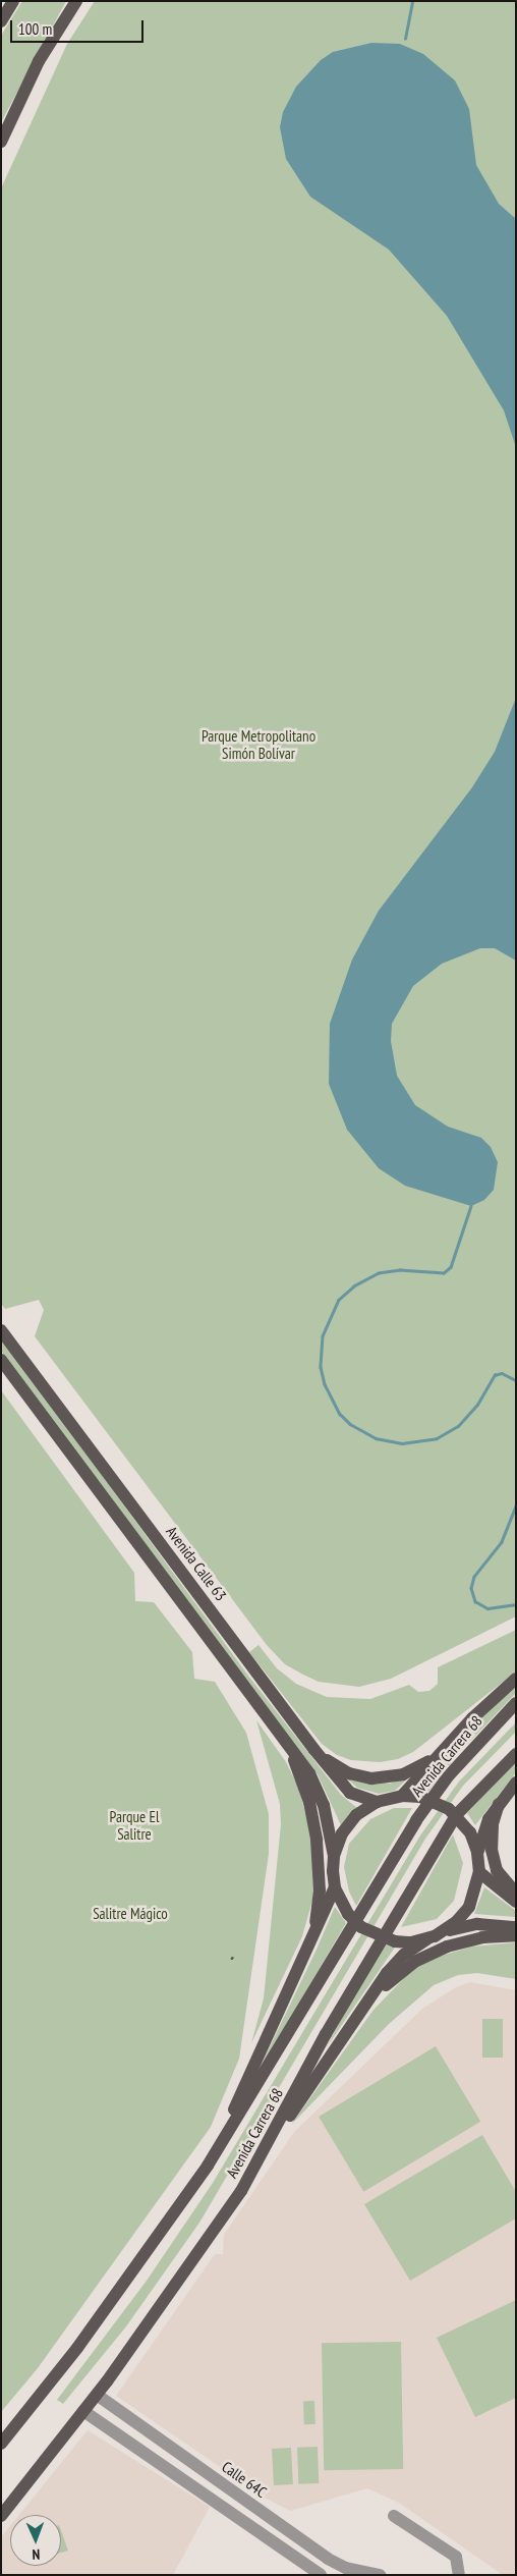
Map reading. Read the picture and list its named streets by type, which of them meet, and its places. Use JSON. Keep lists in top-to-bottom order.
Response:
{
  "streets": {
    "main road": ["Avenida Calle 63", "Avenida Carrera 68"],
    "street": ["Calle 64C"]
  },
  "crossings": [
    ["Avenida Carrera 68", "Calle 64C"]
  ],
  "parks": ["Parque Metropolitano Simón Bolívar", "Parque El Salitre", "Salitre Mágico"],
  "scale_bar": "100 m",
  "north": "bottom"
}
